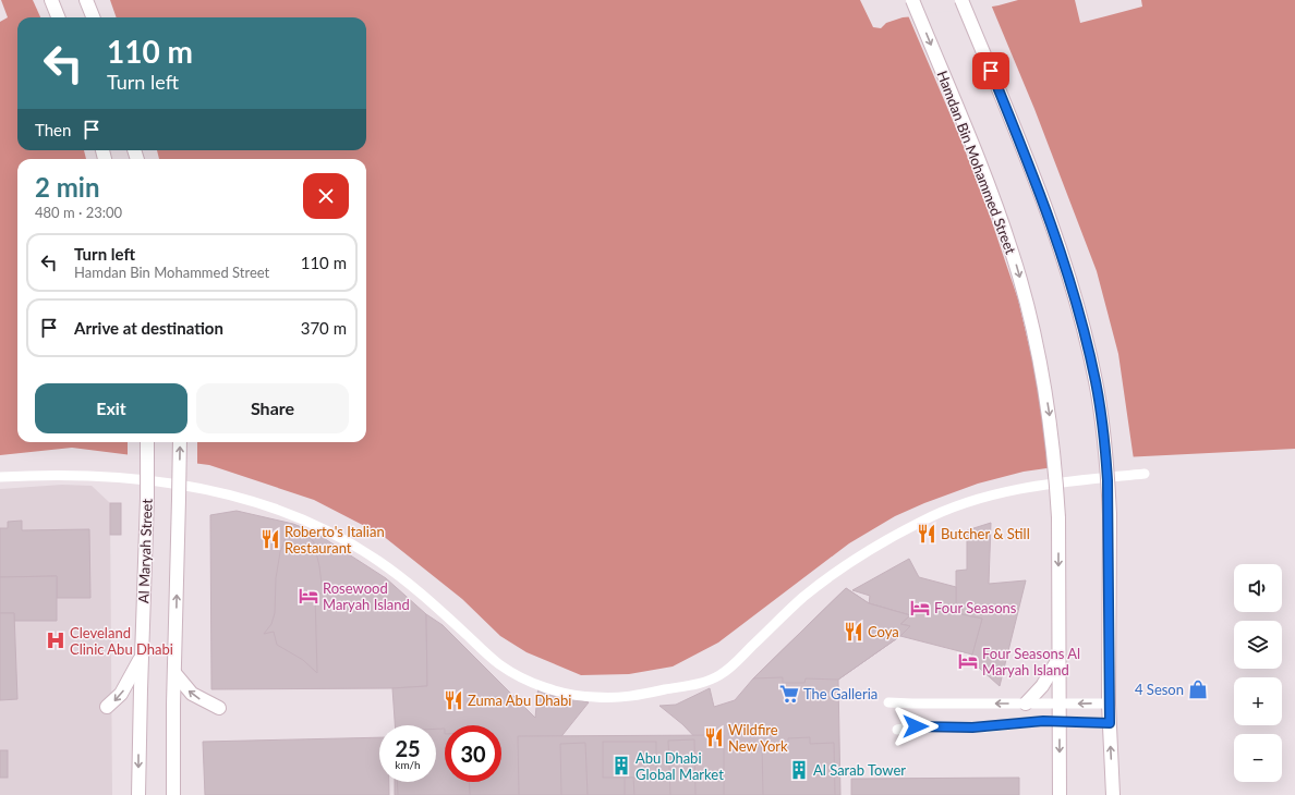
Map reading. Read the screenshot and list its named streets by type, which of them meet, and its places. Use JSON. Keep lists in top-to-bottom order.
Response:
{
  "streets": {
    "main road": ["Hamdan Bin Mohammed Street", "Al Maryah Street"]
  },
  "places": {
    "restaurant": [
      "Butcher & Still",
      "Roberto's Italian Restaurant",
      "Coya",
      "Zuma Abu Dhabi",
      "Wildfire New York"
    ],
    "hotel": ["Rosewood Maryah Island", "Four Seasons", "Four Seasons Al Maryah Island"],
    "hospital": ["Cleveland Clinic Abu Dhabi"],
    "shop": ["4 Seson"],
    "supermarket": ["The Galleria"],
    "building": ["Abu Dhabi Global Market", "Al Sarab Tower"]
  },
  "page": {
    "turn": ["110 m", "Turn left"],
    "then": "Then",
    "heading": ["2 min", "480 m · 23:00"],
    "list": [
      {
        "name": "Turn left",
        "note": "Hamdan Bin Mohammed Street",
        "value": "110 m"
      },
      {
        "name": "Arrive at destination",
        "value": "370 m"
      }
    ],
    "buttons": ["Exit", "Share"],
    "map_buttons": ["+", "−"],
    "speed": "25 km/h",
    "limit": "30"
  }
}
